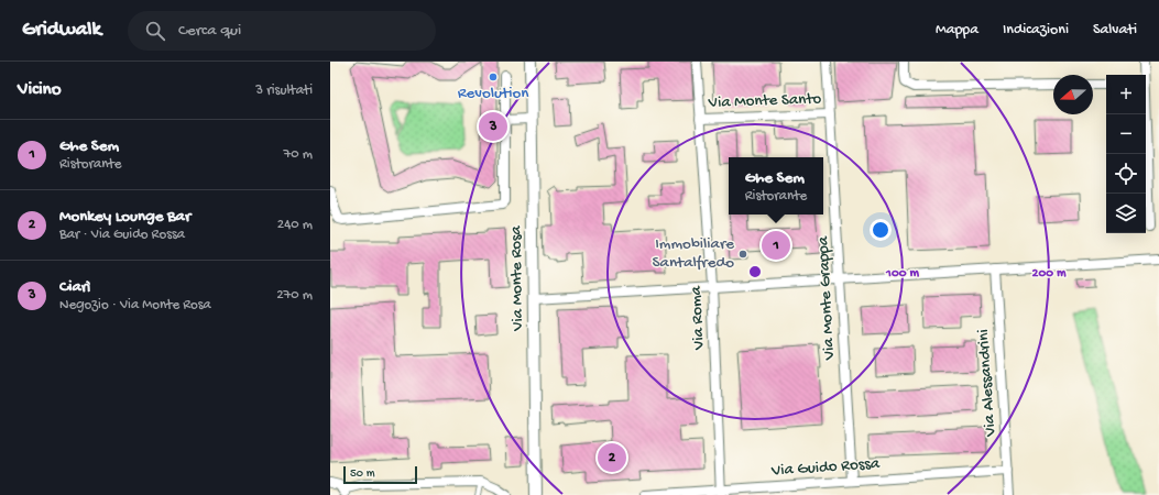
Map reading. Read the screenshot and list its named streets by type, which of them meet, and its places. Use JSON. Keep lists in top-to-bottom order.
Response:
{
  "streets": {
    "street": [
      "Via Monte Santo",
      "Via Monte Rosa",
      "Via Monte Grappa",
      "Via Roma",
      "Via Alessandrini",
      "Via Guido Rossa"
    ]
  },
  "crossings": [
    ["Via Monte Santo", "Via Monte Grappa"],
    ["Via Monte Santo", "Via Roma"],
    ["Via Monte Grappa", "Via Guido Rossa"],
    ["Via Roma", "Via Guido Rossa"],
    ["Via Alessandrini", "Via Guido Rossa"]
  ],
  "places": ["Revolution", "Immobiliare Santalfredo"],
  "scale_bar": "50 m",
  "north": "left",
  "page": {
    "header": "Gridwalk",
    "search": "Cerca qui",
    "nav": ["Mappa", "Indicazioni", "Salvati"],
    "heading": ["Vicino", "3 risultati"],
    "map_buttons": ["+", "−"],
    "pins": ["3", "1", "2"],
    "list": [
      {
        "mark": "1",
        "name": "Ghe Sem",
        "note": "Ristorante",
        "value": "70 m"
      },
      {
        "mark": "2",
        "name": "Monkey Lounge Bar",
        "note": "Bar · Via Guido Rossa",
        "value": "240 m"
      },
      {
        "mark": "3",
        "name": "Ciarì",
        "note": "Negozio · Via Monte Rosa",
        "value": "270 m"
      }
    ],
    "popup": ["Ghe Sem", "Ristorante"],
    "scale": "50 m"
  },
  "rings": ["100 m", "200 m"]
}
